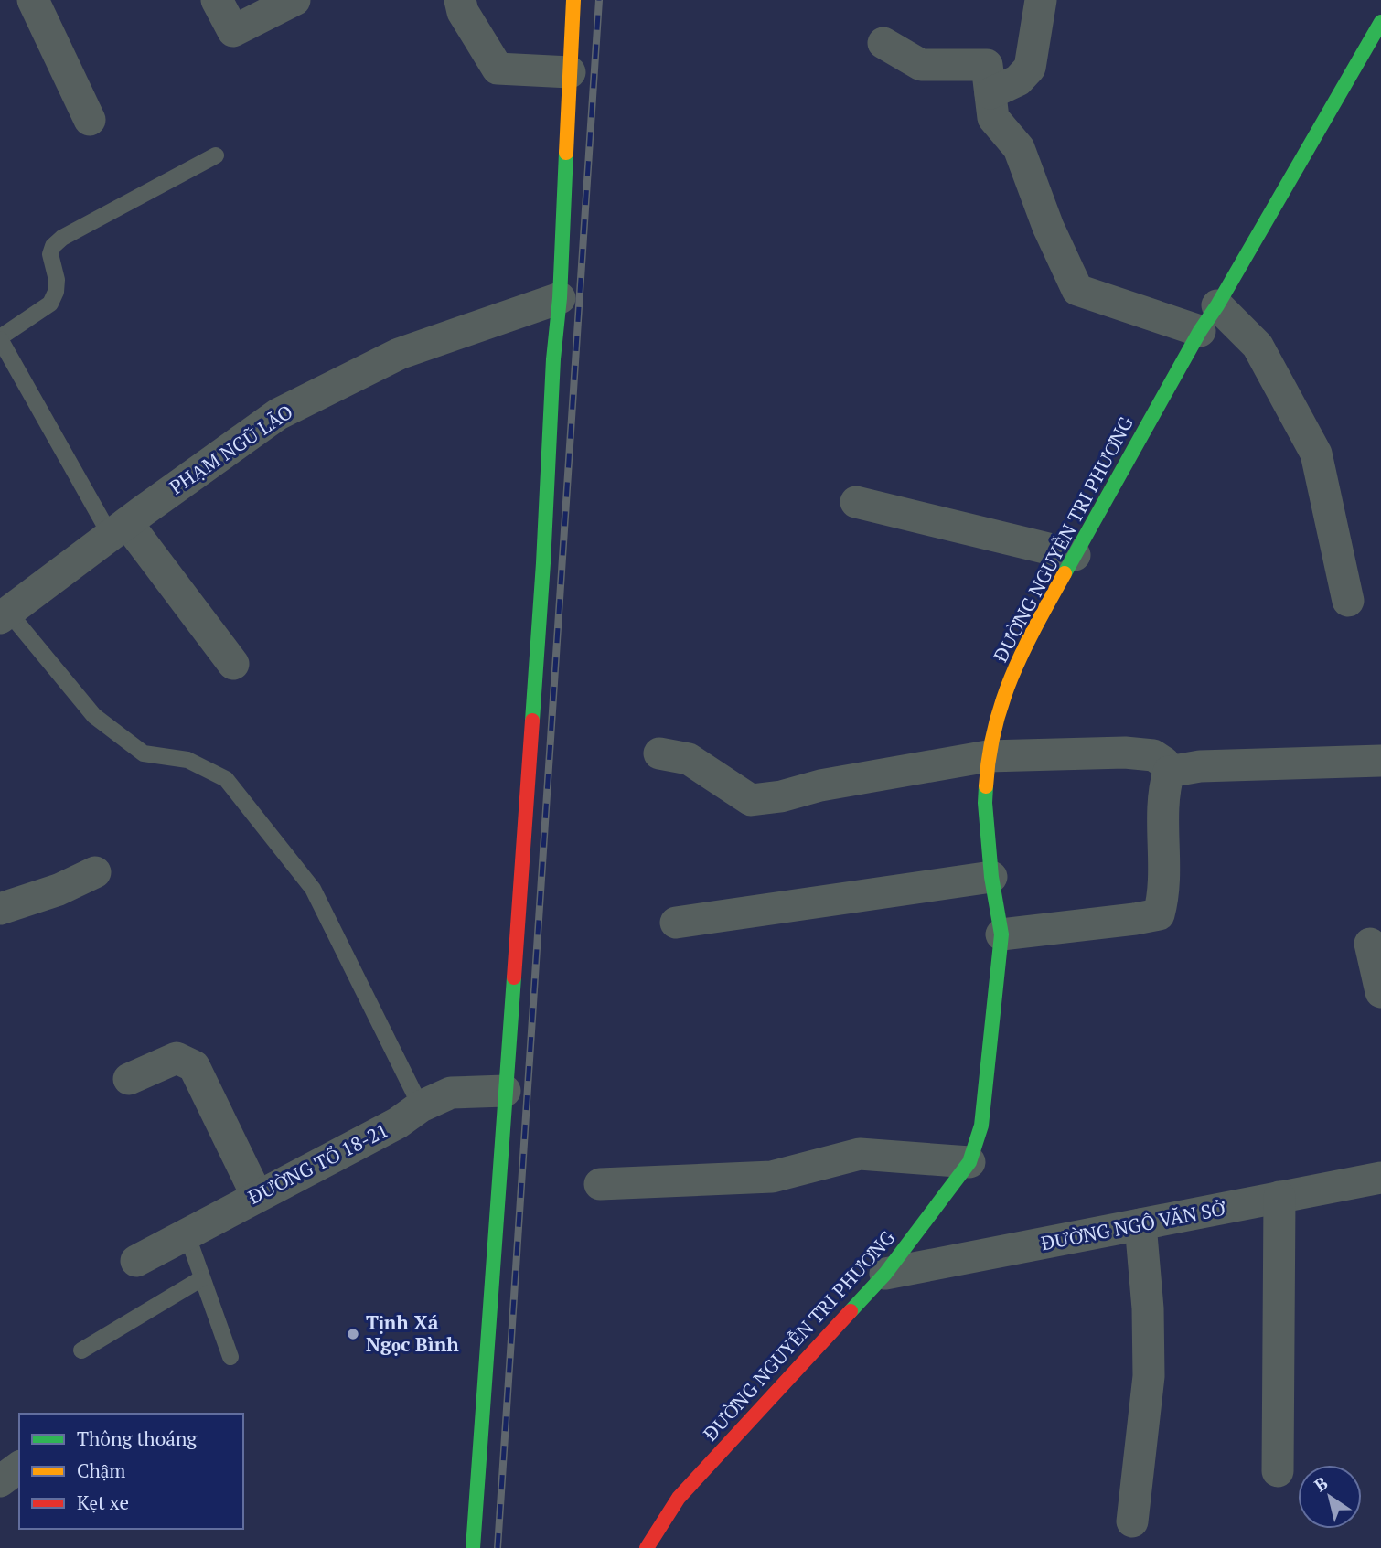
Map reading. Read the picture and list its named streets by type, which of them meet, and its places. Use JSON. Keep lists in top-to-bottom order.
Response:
{
  "streets": {
    "main road": ["ĐƯỜNG NGUYỄN TRI PHƯƠNG"],
    "street": ["PHẠM NGŨ LÃO", "ĐƯỜNG TỔ 18-21", "ĐƯỜNG NGÔ VĂN SỞ"]
  },
  "crossings": [
    ["ĐƯỜNG NGUYỄN TRI PHƯƠNG", "ĐƯỜNG NGÔ VĂN SỞ"]
  ],
  "places": ["Tịnh Xá Ngọc Bình"],
  "legend": ["Thông thoáng", "Chậm", "Kẹt xe"],
  "north": "top left"
}
